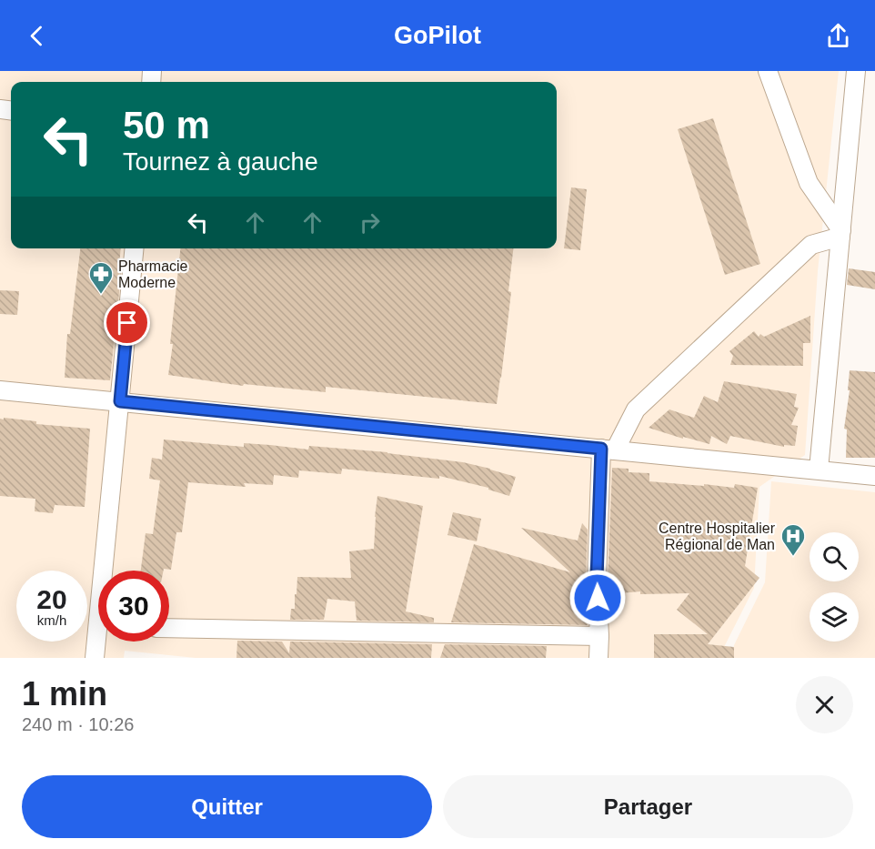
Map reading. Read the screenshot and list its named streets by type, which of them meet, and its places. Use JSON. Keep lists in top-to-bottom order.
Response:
{
  "places": {
    "pharmacy": ["Pharmacie Moderne"],
    "hospital": ["Centre Hospitalier Régional de Man"]
  },
  "page": {
    "header": "GoPilot",
    "turn": ["50 m", "Tournez à gauche"],
    "speed": "20 km/h",
    "limit": "30",
    "heading": ["1 min", "240 m · 10:26"],
    "buttons": ["Quitter", "Partager"]
  }
}
